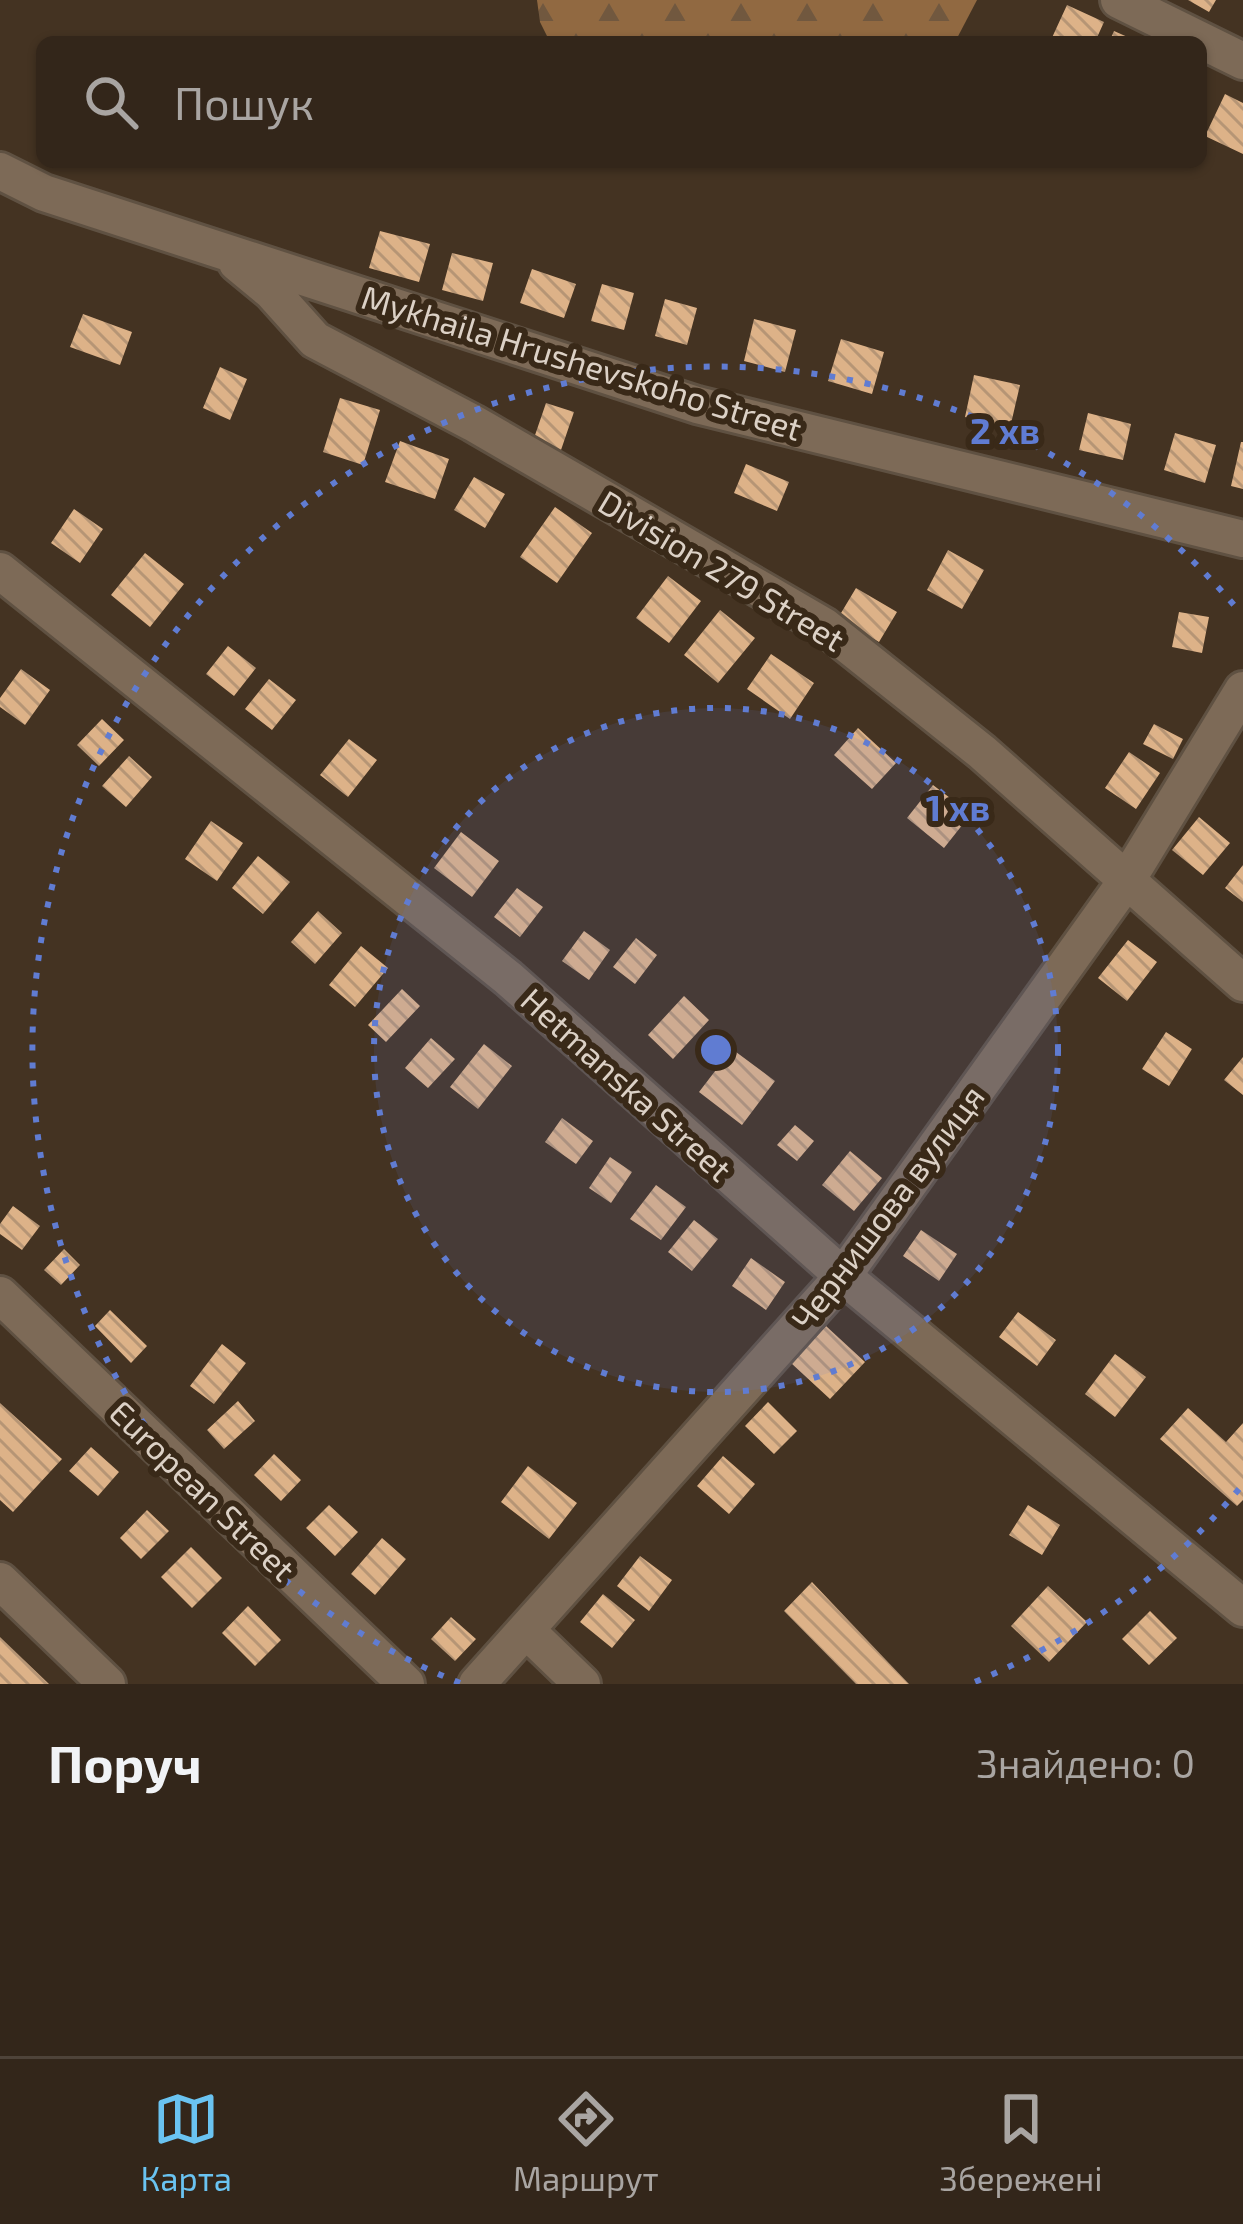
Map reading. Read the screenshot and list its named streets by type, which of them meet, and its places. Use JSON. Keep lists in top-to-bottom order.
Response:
{
  "streets": {
    "street": [
      "Mykhaila Hrushevskoho Street",
      "Division 279 Street",
      "Hetmanska Street",
      "Чернишова вулиця",
      "European Street"
    ]
  },
  "crossings": [
    ["Mykhaila Hrushevskoho Street", "Division 279 Street"],
    ["Division 279 Street", "Чернишова вулиця"],
    ["Hetmanska Street", "Чернишова вулиця"]
  ],
  "page": {
    "search": "Пошук",
    "heading": ["Поруч", "Знайдено: 0"],
    "nav": ["Карта", "Маршрут", "Збережені"]
  },
  "rings": ["2 хв", "1 хв"]
}
